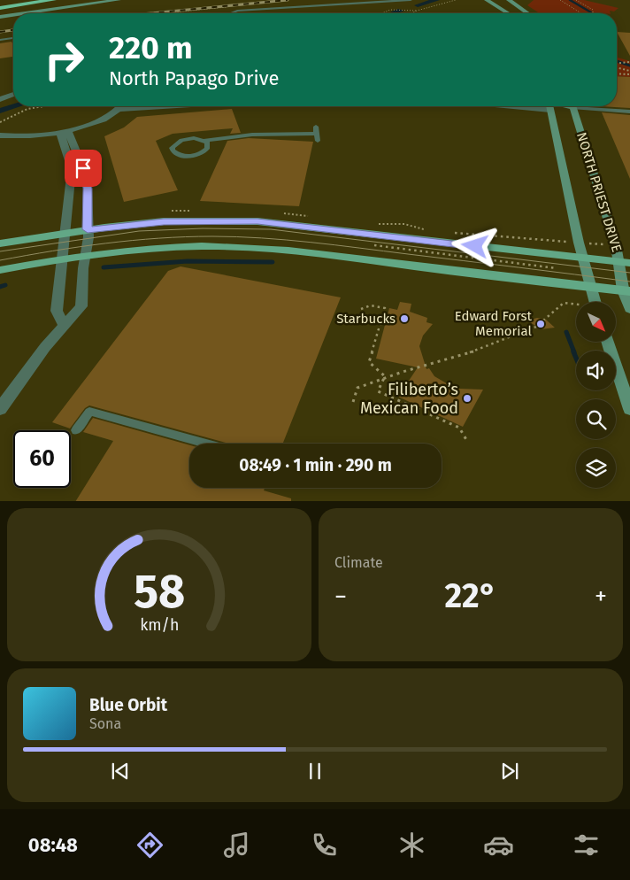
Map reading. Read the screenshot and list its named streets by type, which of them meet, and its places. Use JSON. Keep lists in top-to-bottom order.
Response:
{
  "streets": {
    "main road": ["NORTH PRIEST DRIVE"]
  },
  "places": ["Starbucks", "Edward Forst Memorial", "Filiberto’s Mexican Food"],
  "north": "bottom right",
  "page": {
    "turn": ["220 m", "North Papago Drive"],
    "limit": "60",
    "trip": "08:49 · 1 min · 290 m",
    "tile": "Climate",
    "heat": ["−", "22°", "+"],
    "song": ["Blue Orbit", "Sona"],
    "tabs": "08:48",
    "gauge": ["58", "km/h"]
  }
}
